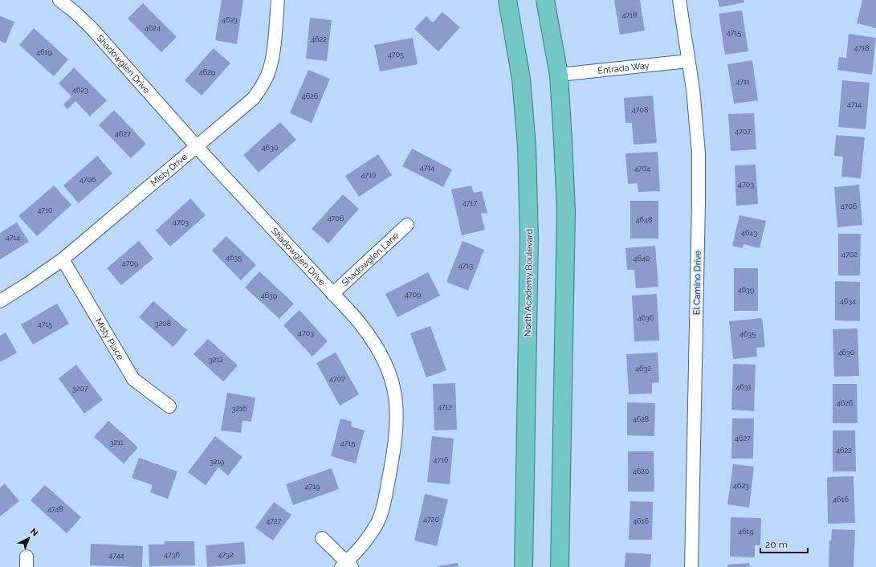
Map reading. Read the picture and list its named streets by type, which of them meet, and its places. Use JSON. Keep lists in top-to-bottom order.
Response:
{
  "streets": {
    "highway": ["North Academy Boulevard"],
    "street": [
      "Shadowglen Drive",
      "Entrada Way",
      "Misty Drive",
      "Shadowglen Lane",
      "El Camino Drive",
      "Misty Place"
    ]
  },
  "crossings": [
    ["Shadowglen Drive", "Misty Drive"],
    ["Shadowglen Drive", "Shadowglen Lane"],
    ["Entrada Way", "El Camino Drive"],
    ["Misty Drive", "Misty Place"]
  ],
  "house_numbers": [
    "4718",
    "4623",
    "4624",
    "4715",
    "4622",
    "4718",
    "4619",
    "4705",
    "4629",
    "4711",
    "4623",
    "4626",
    "4714",
    "4708",
    "4707",
    "4627",
    "4630",
    "4714",
    "4704",
    "4710",
    "4706",
    "4703",
    "4717",
    "4706",
    "4710",
    "4706",
    "4648",
    "4703",
    "4643",
    "4714",
    "4702",
    "4635",
    "4640",
    "4709",
    "4713",
    "4639",
    "4709",
    "4639",
    "4634",
    "4636",
    "3208",
    "4715",
    "4703",
    "4635",
    "4630",
    "3212",
    "4632",
    "4707",
    "4631",
    "3207",
    "4626",
    "4712",
    "3216",
    "4628",
    "4627",
    "3211",
    "4715",
    "4622",
    "4716",
    "3219",
    "4620",
    "4623",
    "4719",
    "4616",
    "4748",
    "4720",
    "4727",
    "4616",
    "4619",
    "4736",
    "4732",
    "4744"
  ],
  "scale_bar": "20 m",
  "north": "top right"
}
